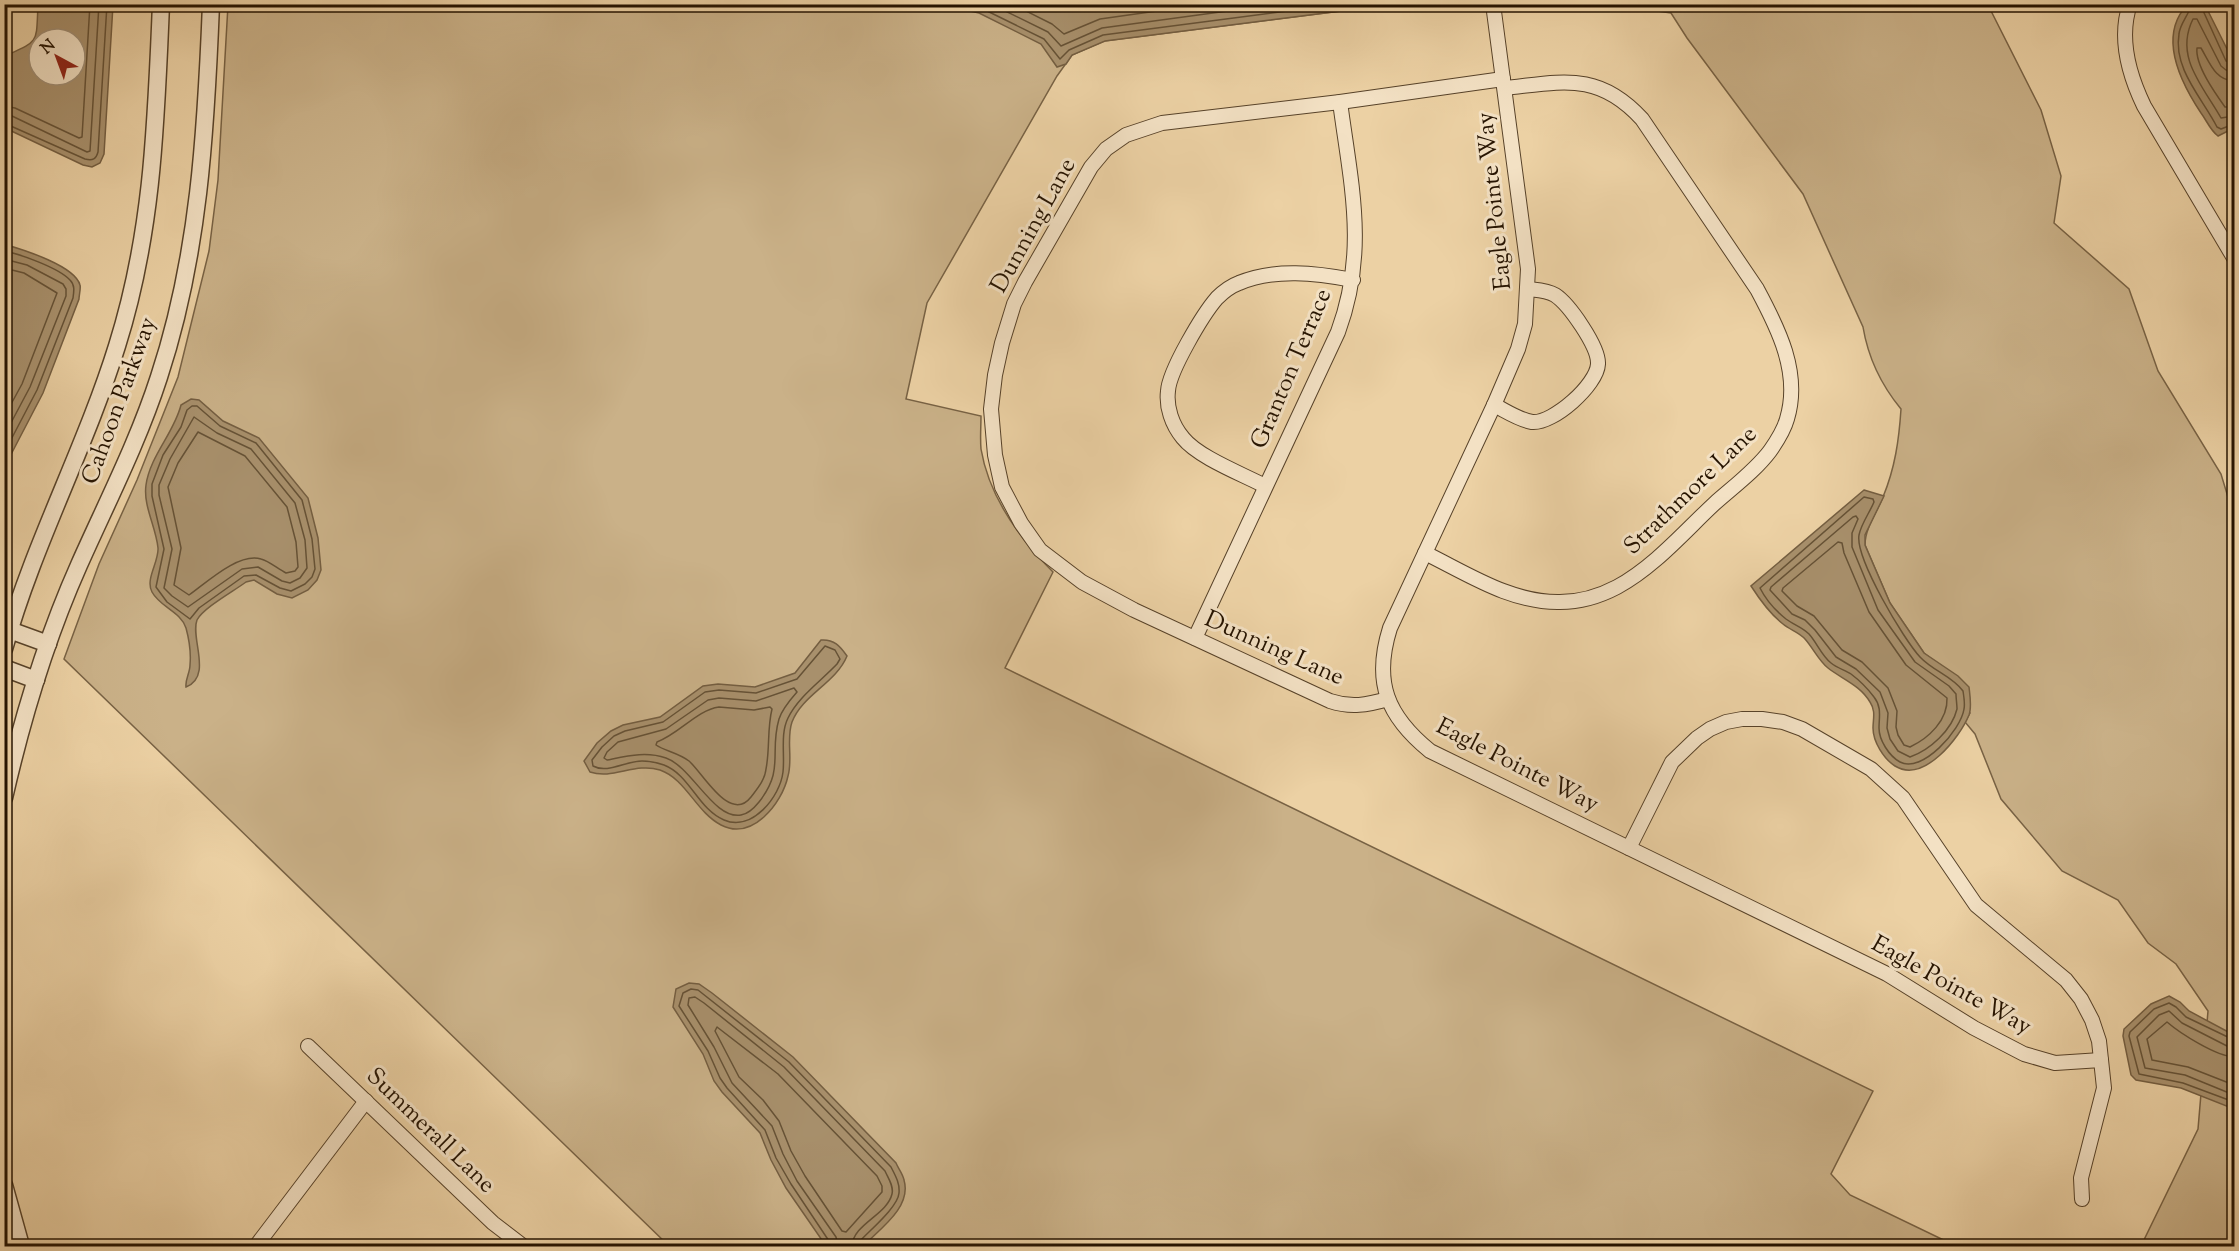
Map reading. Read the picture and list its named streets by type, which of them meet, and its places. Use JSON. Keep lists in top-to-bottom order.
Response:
{
  "streets": {
    "street": [
      "Eagle Pointe Way",
      "Dunning Lane",
      "Granton Terrace",
      "Cahoon Parkway",
      "Strathmore Lane",
      "Summerall Lane"
    ]
  },
  "crossings": [
    ["Eagle Pointe Way", "Dunning Lane"],
    ["Eagle Pointe Way", "Strathmore Lane"],
    ["Dunning Lane", "Granton Terrace"],
    ["Dunning Lane", "Strathmore Lane"]
  ],
  "north": "top left"
}
